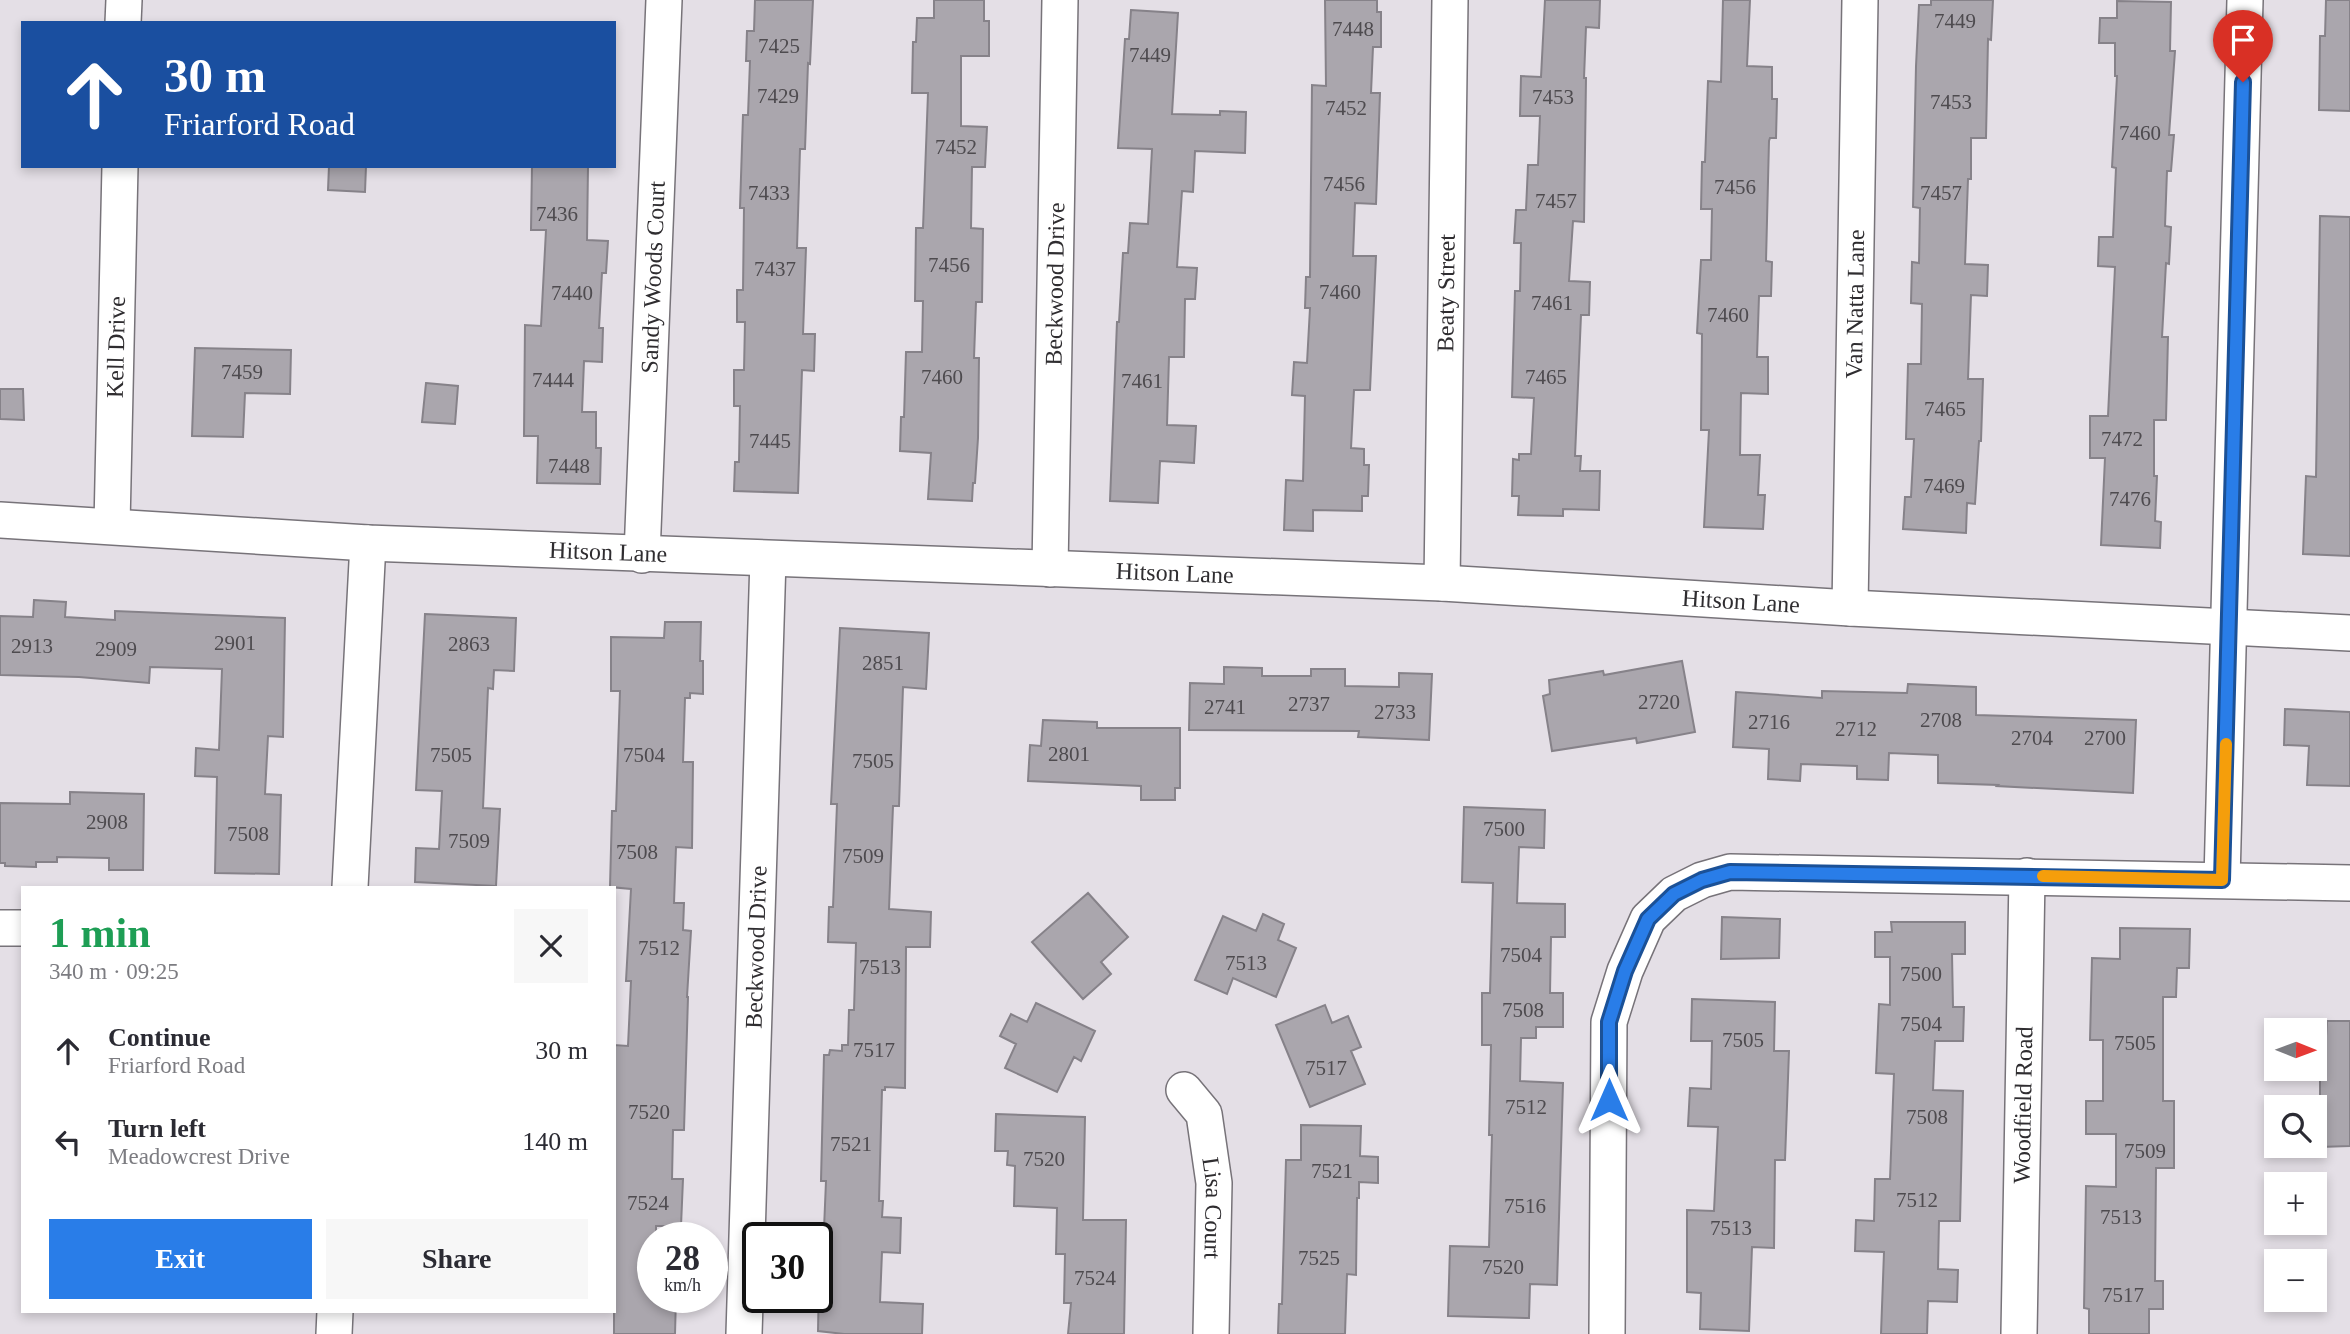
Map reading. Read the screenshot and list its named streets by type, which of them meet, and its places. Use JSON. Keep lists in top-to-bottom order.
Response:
{
  "streets": {
    "street": [
      "Sandy Woods Court",
      "Beckwood Drive",
      "Beaty Street",
      "Van Natta Lane",
      "Kell Drive",
      "Hitson Lane",
      "Woodfield Road",
      "Lisa Court"
    ]
  },
  "crossings": [
    ["Sandy Woods Court", "Hitson Lane"],
    ["Beckwood Drive", "Hitson Lane"],
    ["Beaty Street", "Hitson Lane"],
    ["Van Natta Lane", "Hitson Lane"],
    ["Kell Drive", "Hitson Lane"]
  ],
  "house_numbers": [
    "7449",
    "7448",
    "7425",
    "7449",
    "7429",
    "7453",
    "7453",
    "7452",
    "7460",
    "7452",
    "7456",
    "7456",
    "7433",
    "7457",
    "7457",
    "7436",
    "7456",
    "7437",
    "7460",
    "7440",
    "7461",
    "7460",
    "7459",
    "7460",
    "7465",
    "7444",
    "7461",
    "7465",
    "7472",
    "7445",
    "7448",
    "7469",
    "7476",
    "2901",
    "2863",
    "2913",
    "2909",
    "2851",
    "2720",
    "2737",
    "2741",
    "2733",
    "2708",
    "2716",
    "2712",
    "2704",
    "2700",
    "2801",
    "7505",
    "7504",
    "7505",
    "2908",
    "7500",
    "7508",
    "7509",
    "7508",
    "7509",
    "7512",
    "7504",
    "7513",
    "7513",
    "7500",
    "7508",
    "7504",
    "7505",
    "7505",
    "7517",
    "7517",
    "7512",
    "7520",
    "7508",
    "7521",
    "7509",
    "7520",
    "7521",
    "7512",
    "7524",
    "7516",
    "7513",
    "7513",
    "7525",
    "7520",
    "7524",
    "7517"
  ],
  "north": "right",
  "page": {
    "turn": ["30 m", "Friarford Road"],
    "heading": ["1 min", "340 m · 09:25"],
    "list": [
      {
        "name": "Continue",
        "note": "Friarford Road",
        "value": "30 m"
      },
      {
        "name": "Turn left",
        "note": "Meadowcrest Drive",
        "value": "140 m"
      }
    ],
    "map_buttons": ["+", "−"],
    "buttons": ["Exit", "Share"],
    "speed": "28 km/h",
    "limit": "30"
  }
}
